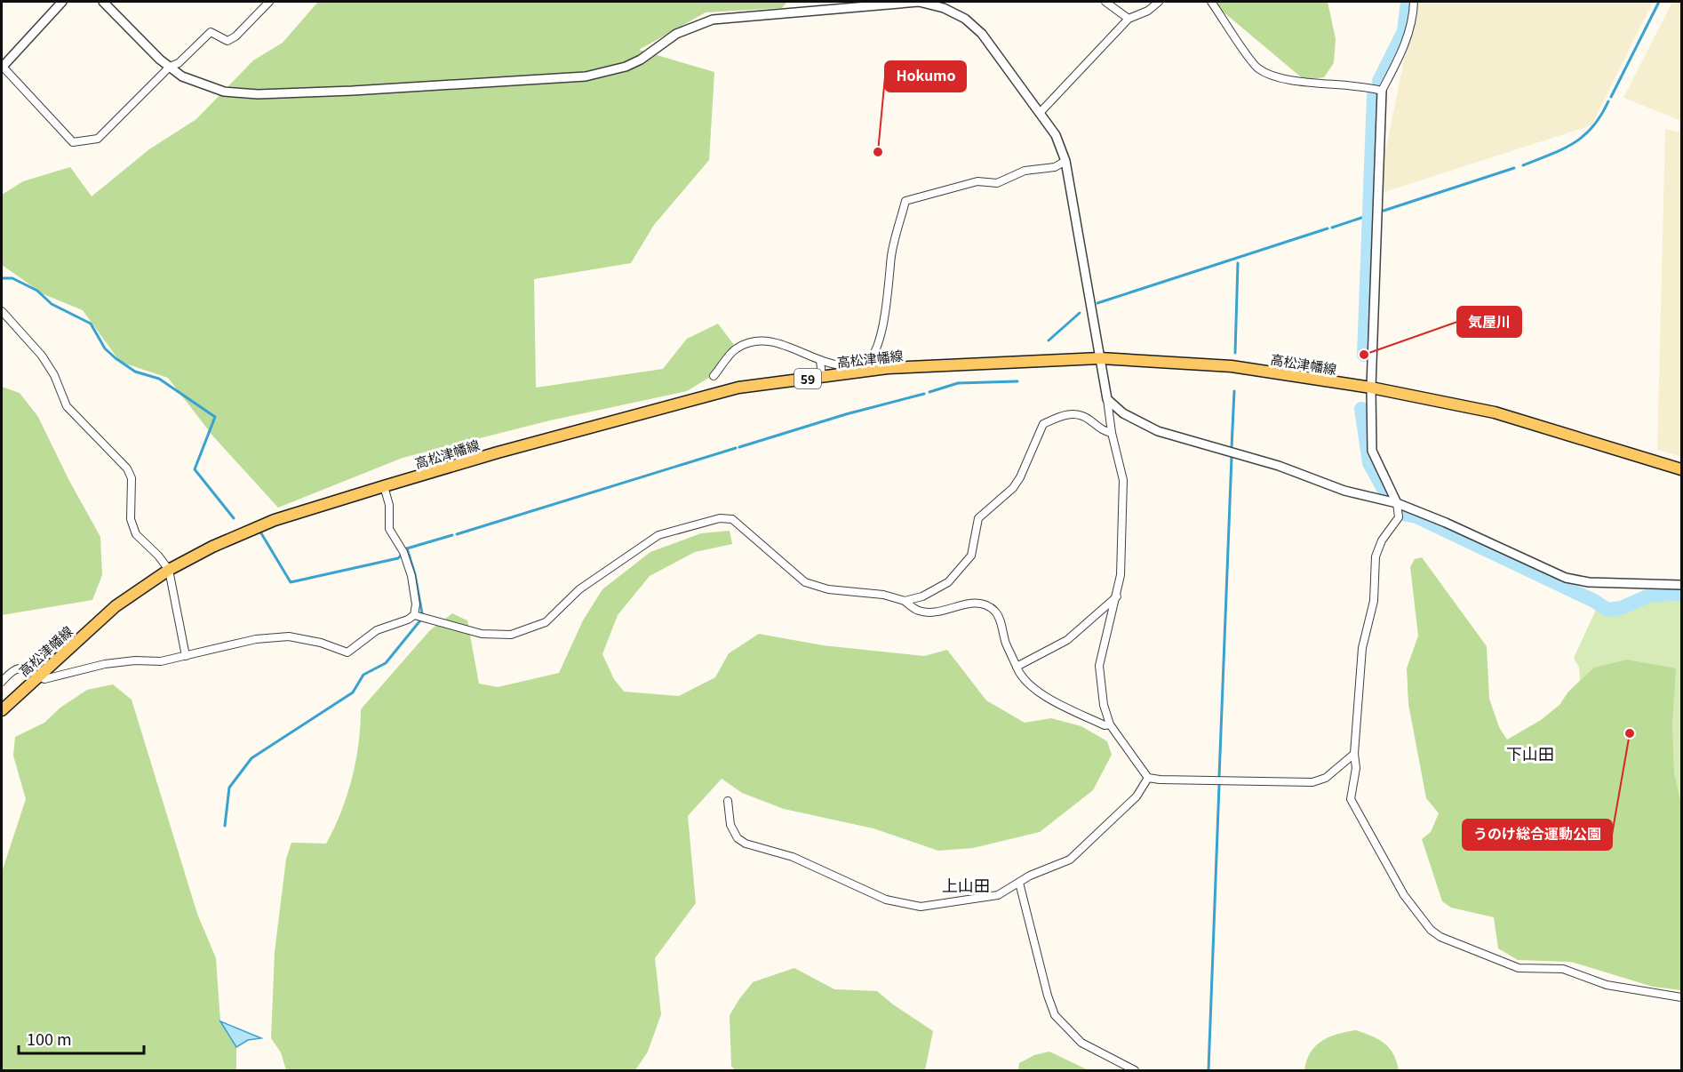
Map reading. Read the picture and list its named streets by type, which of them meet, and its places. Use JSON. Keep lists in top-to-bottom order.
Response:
{
  "streets": {
    "main road": ["高松津幡線", "59"]
  },
  "districts": ["下山田", "上山田"],
  "places": ["Hokumo", "気屋川", "うのけ総合運動公園"],
  "scale_bar": "100 m"
}
